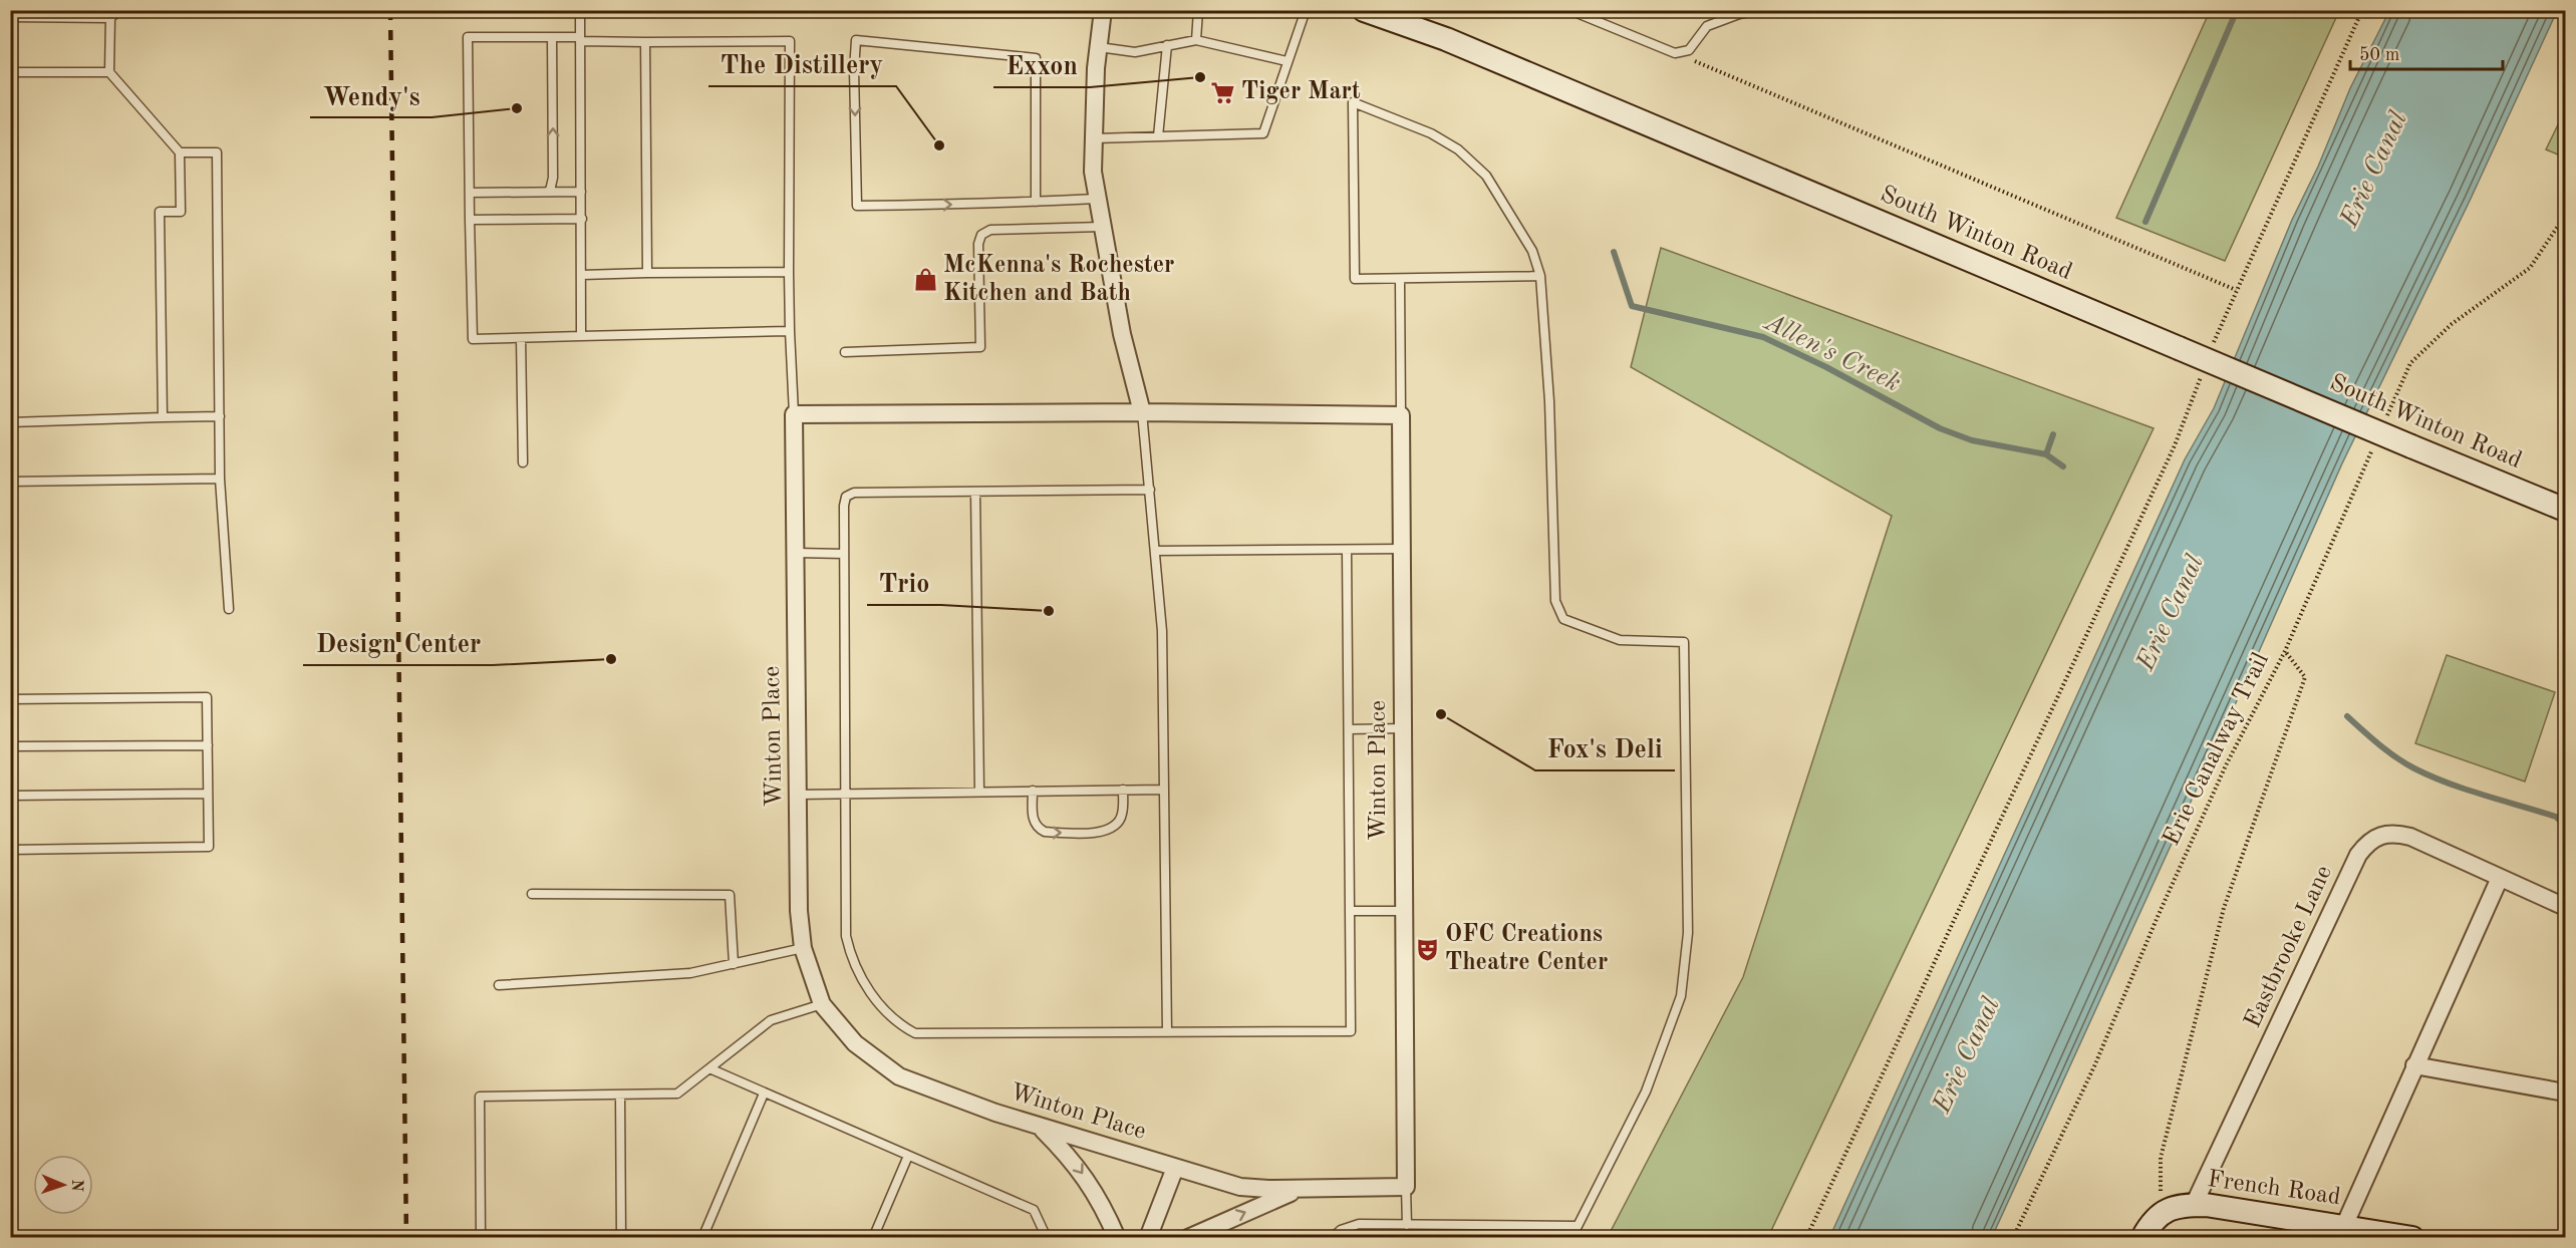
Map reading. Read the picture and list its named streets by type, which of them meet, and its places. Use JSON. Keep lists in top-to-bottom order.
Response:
{
  "streets": {
    "main road": ["South Winton Road", "French Road"],
    "street": ["Winton Place", "Eastbrooke Lane"],
    "path": ["Erie Canalway Trail"]
  },
  "crossings": [
    ["Erie Canalway Trail", "French Road"],
    ["Eastbrooke Lane", "French Road"]
  ],
  "water": ["Erie Canal", "Allen's Creek"],
  "places": {
    "other": [
      "Exxon",
      "Wendy's",
      "The Distillery",
      "Trio",
      "Design Center",
      "Fox's Deli"
    ],
    "supermarket": ["Tiger Mart"],
    "shop": ["McKenna's Rochester Kitchen and Bath"],
    "theatre": ["OFC Creations Theatre Center"]
  },
  "scale_bar": "50 m",
  "north": "right"
}
